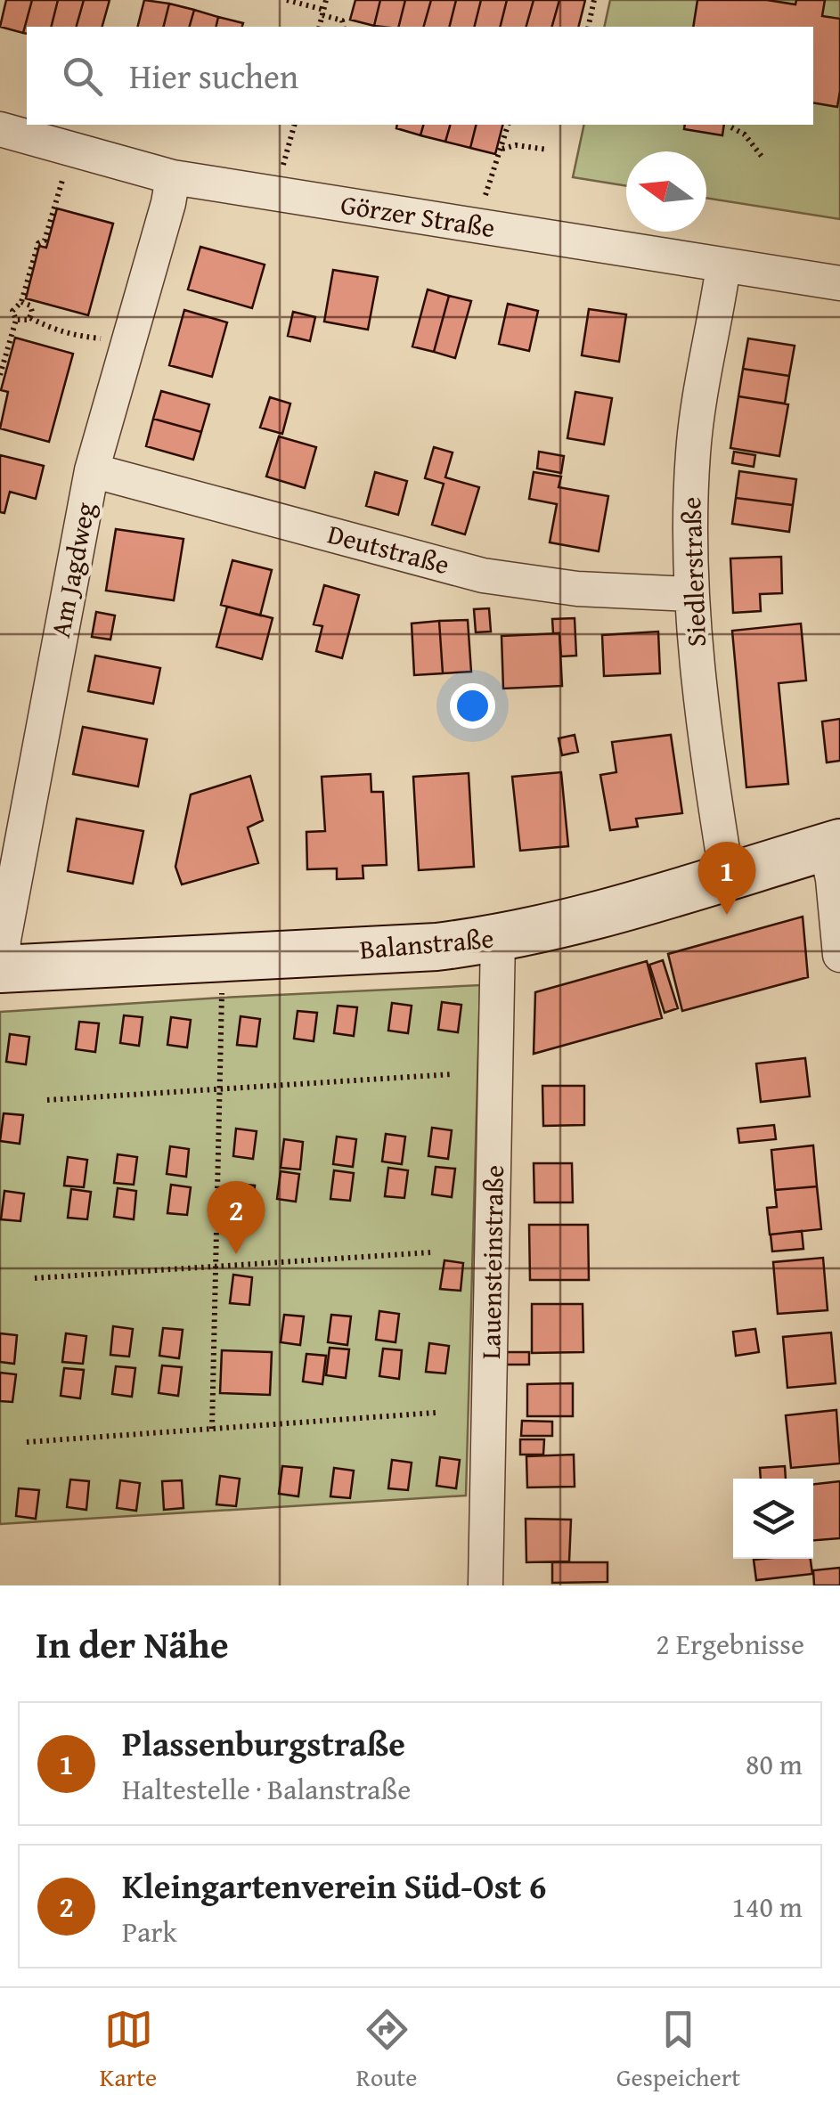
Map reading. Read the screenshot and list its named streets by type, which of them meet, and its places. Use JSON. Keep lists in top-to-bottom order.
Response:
{
  "streets": {
    "street": [
      "Görzer Straße",
      "Deutstraße",
      "Am Jagdweg",
      "Siedlerstraße",
      "Balanstraße",
      "Lauensteinstraße"
    ]
  },
  "crossings": [
    ["Görzer Straße", "Am Jagdweg"],
    ["Görzer Straße", "Siedlerstraße"],
    ["Deutstraße", "Am Jagdweg"],
    ["Deutstraße", "Siedlerstraße"],
    ["Am Jagdweg", "Balanstraße"],
    ["Siedlerstraße", "Balanstraße"],
    ["Balanstraße", "Lauensteinstraße"]
  ],
  "north": "left",
  "page": {
    "search": "Hier suchen",
    "pins": ["1", "2"],
    "heading": ["In der Nähe", "2 Ergebnisse"],
    "list": [
      {
        "mark": "1",
        "name": "Plassenburgstraße",
        "note": "Haltestelle · Balanstraße",
        "value": "80 m"
      },
      {
        "mark": "2",
        "name": "Kleingartenverein Süd-Ost 6",
        "note": "Park",
        "value": "140 m"
      }
    ],
    "nav": ["Karte", "Route", "Gespeichert"]
  }
}
